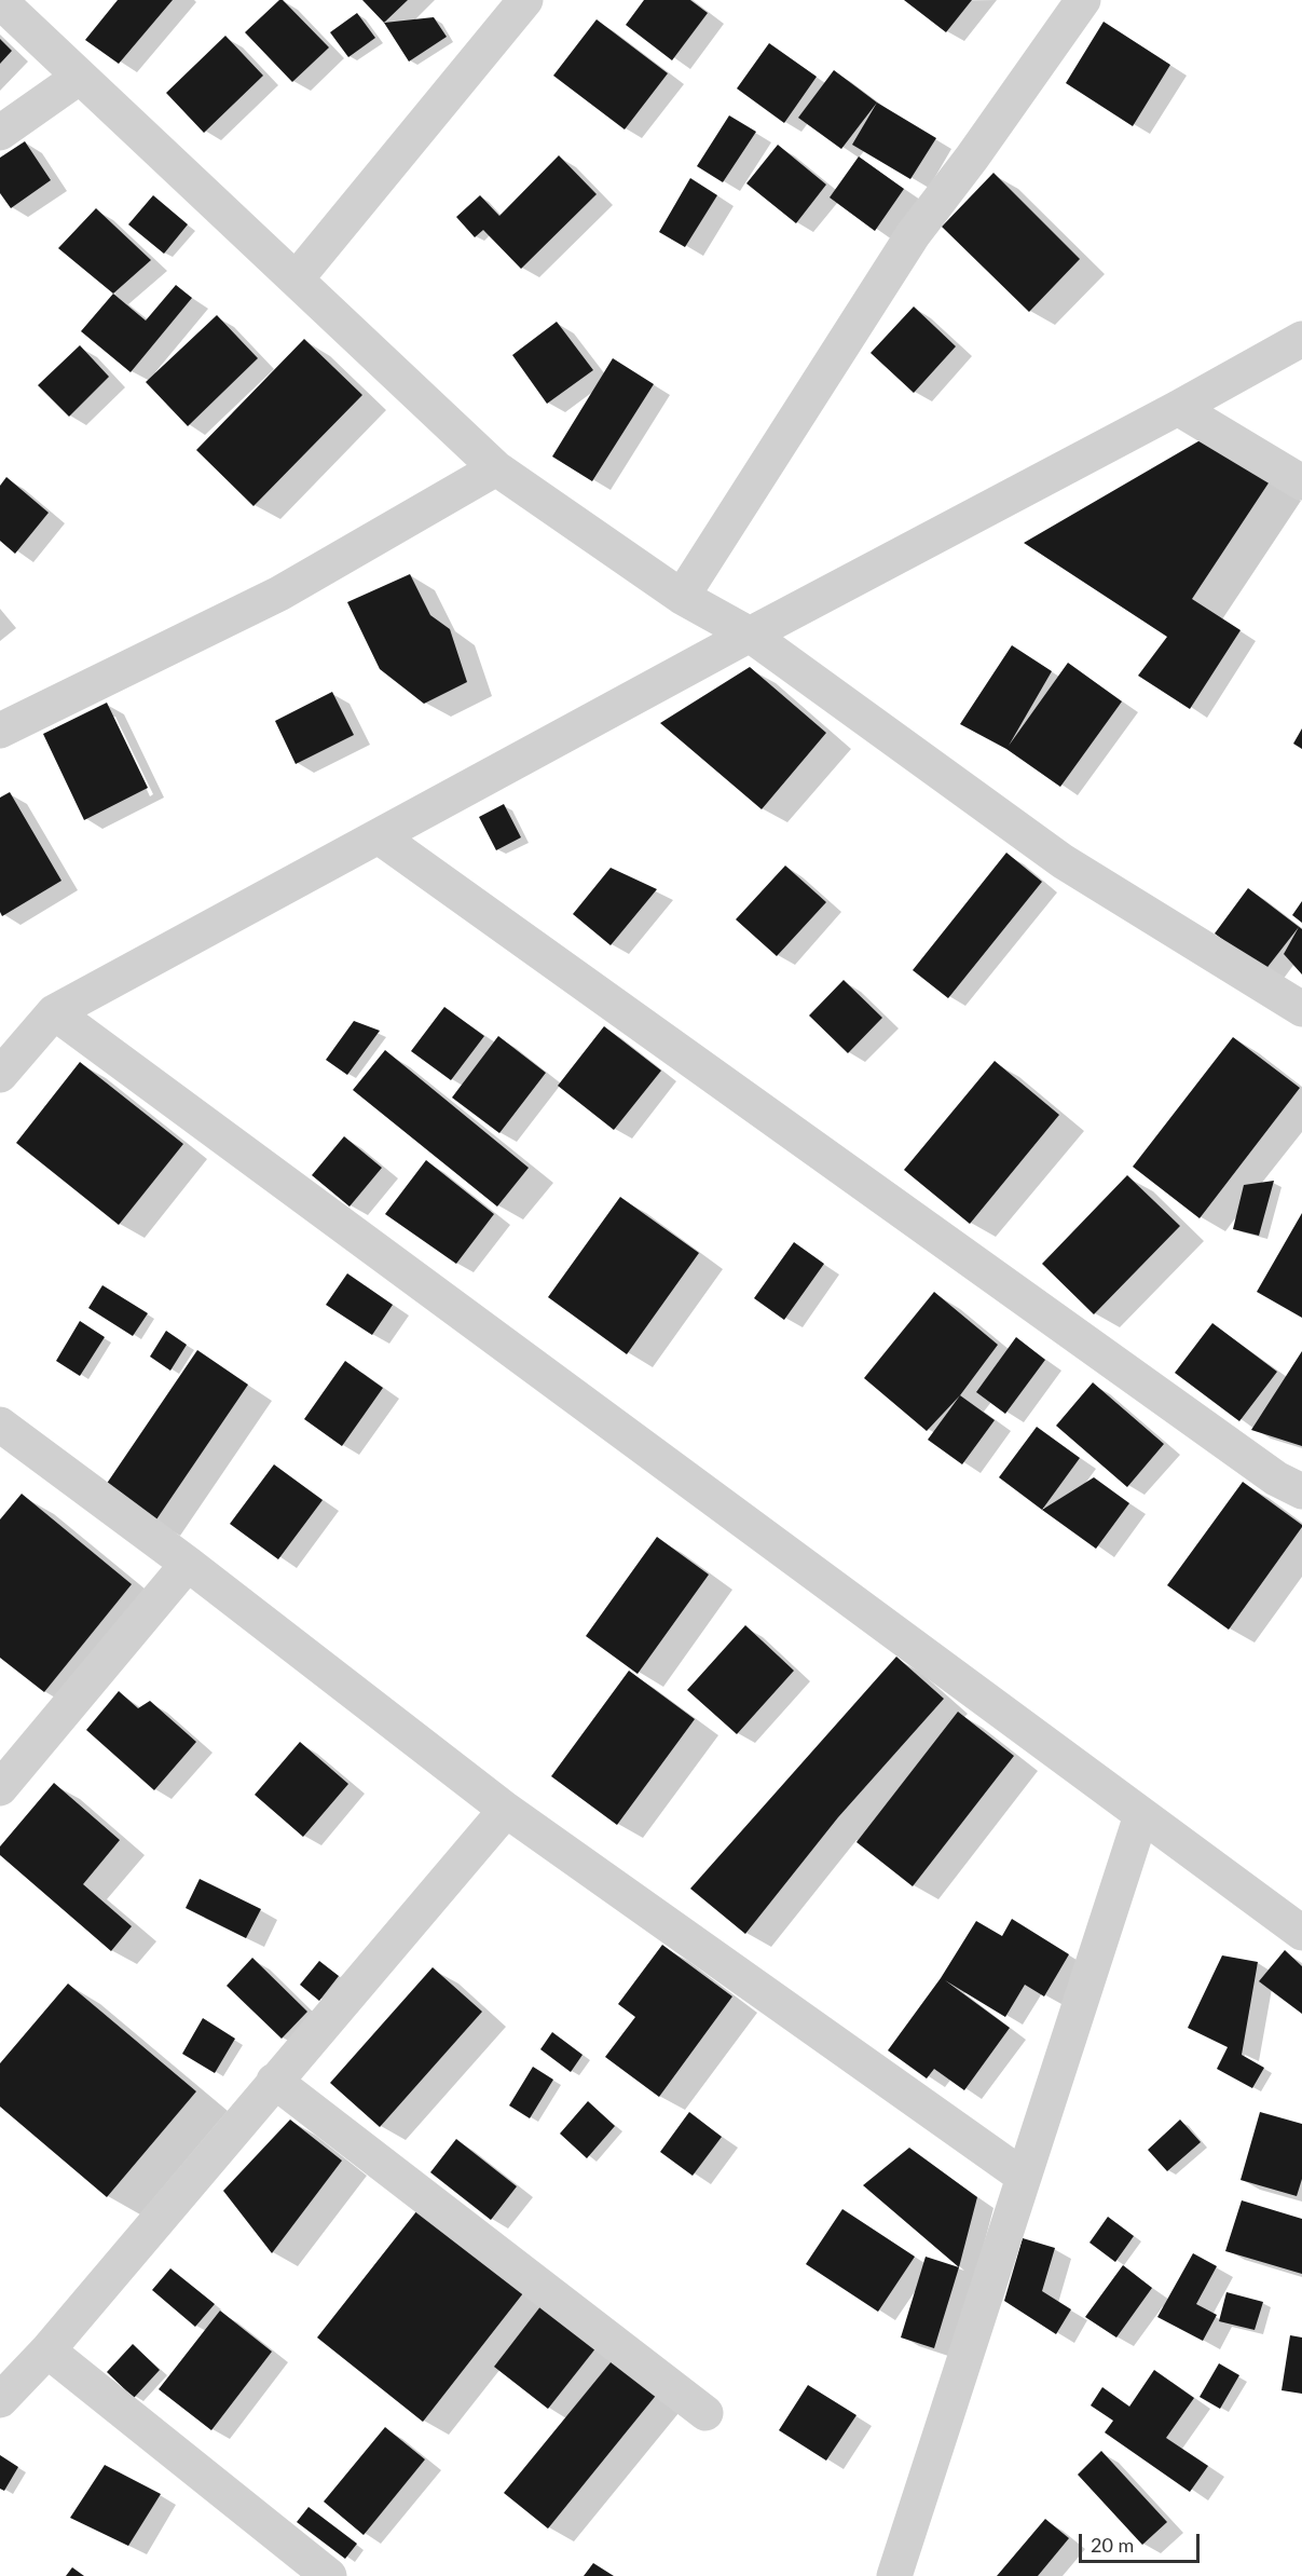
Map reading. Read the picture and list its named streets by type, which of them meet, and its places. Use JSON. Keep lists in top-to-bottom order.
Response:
{
  "scale_bar": "20 m"
}
